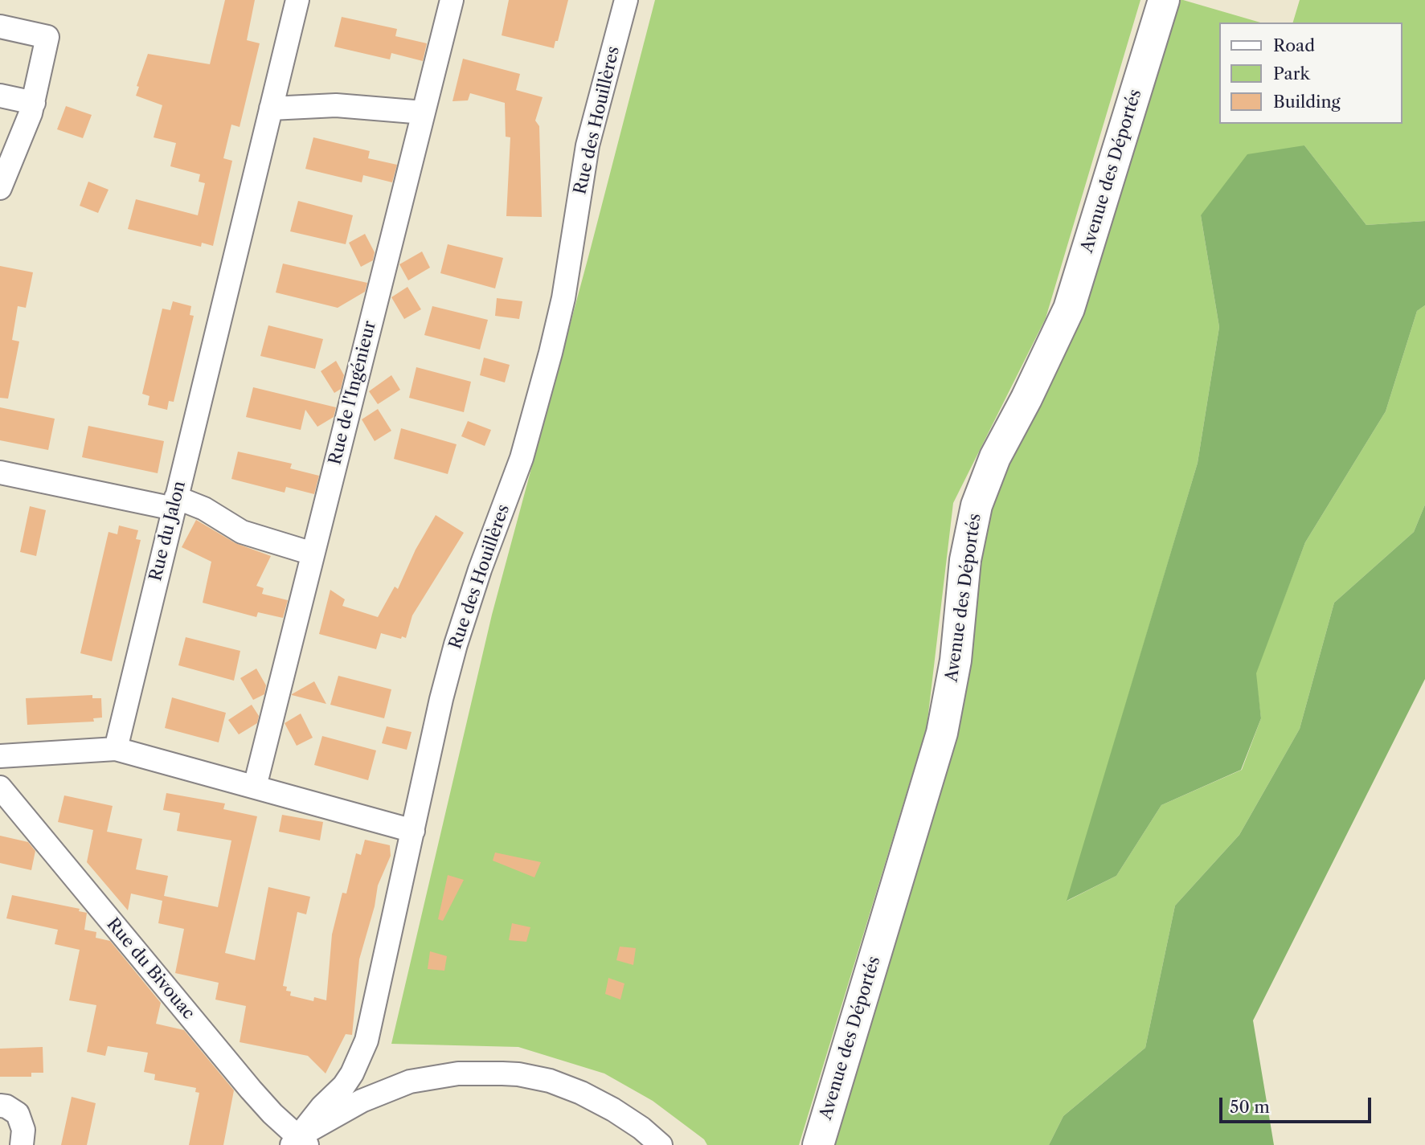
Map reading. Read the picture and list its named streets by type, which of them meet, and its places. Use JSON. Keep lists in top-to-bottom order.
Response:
{
  "streets": {
    "street": [
      "Rue des Houillères",
      "Avenue des Déportés",
      "Rue de l'Ingénieur",
      "Rue du Jalon",
      "Rue du Bivouac"
    ]
  },
  "crossings": [
    ["Rue des Houillères", "Rue du Bivouac"]
  ],
  "legend": ["Road", "Park", "Building"],
  "scale_bar": "50 m"
}
